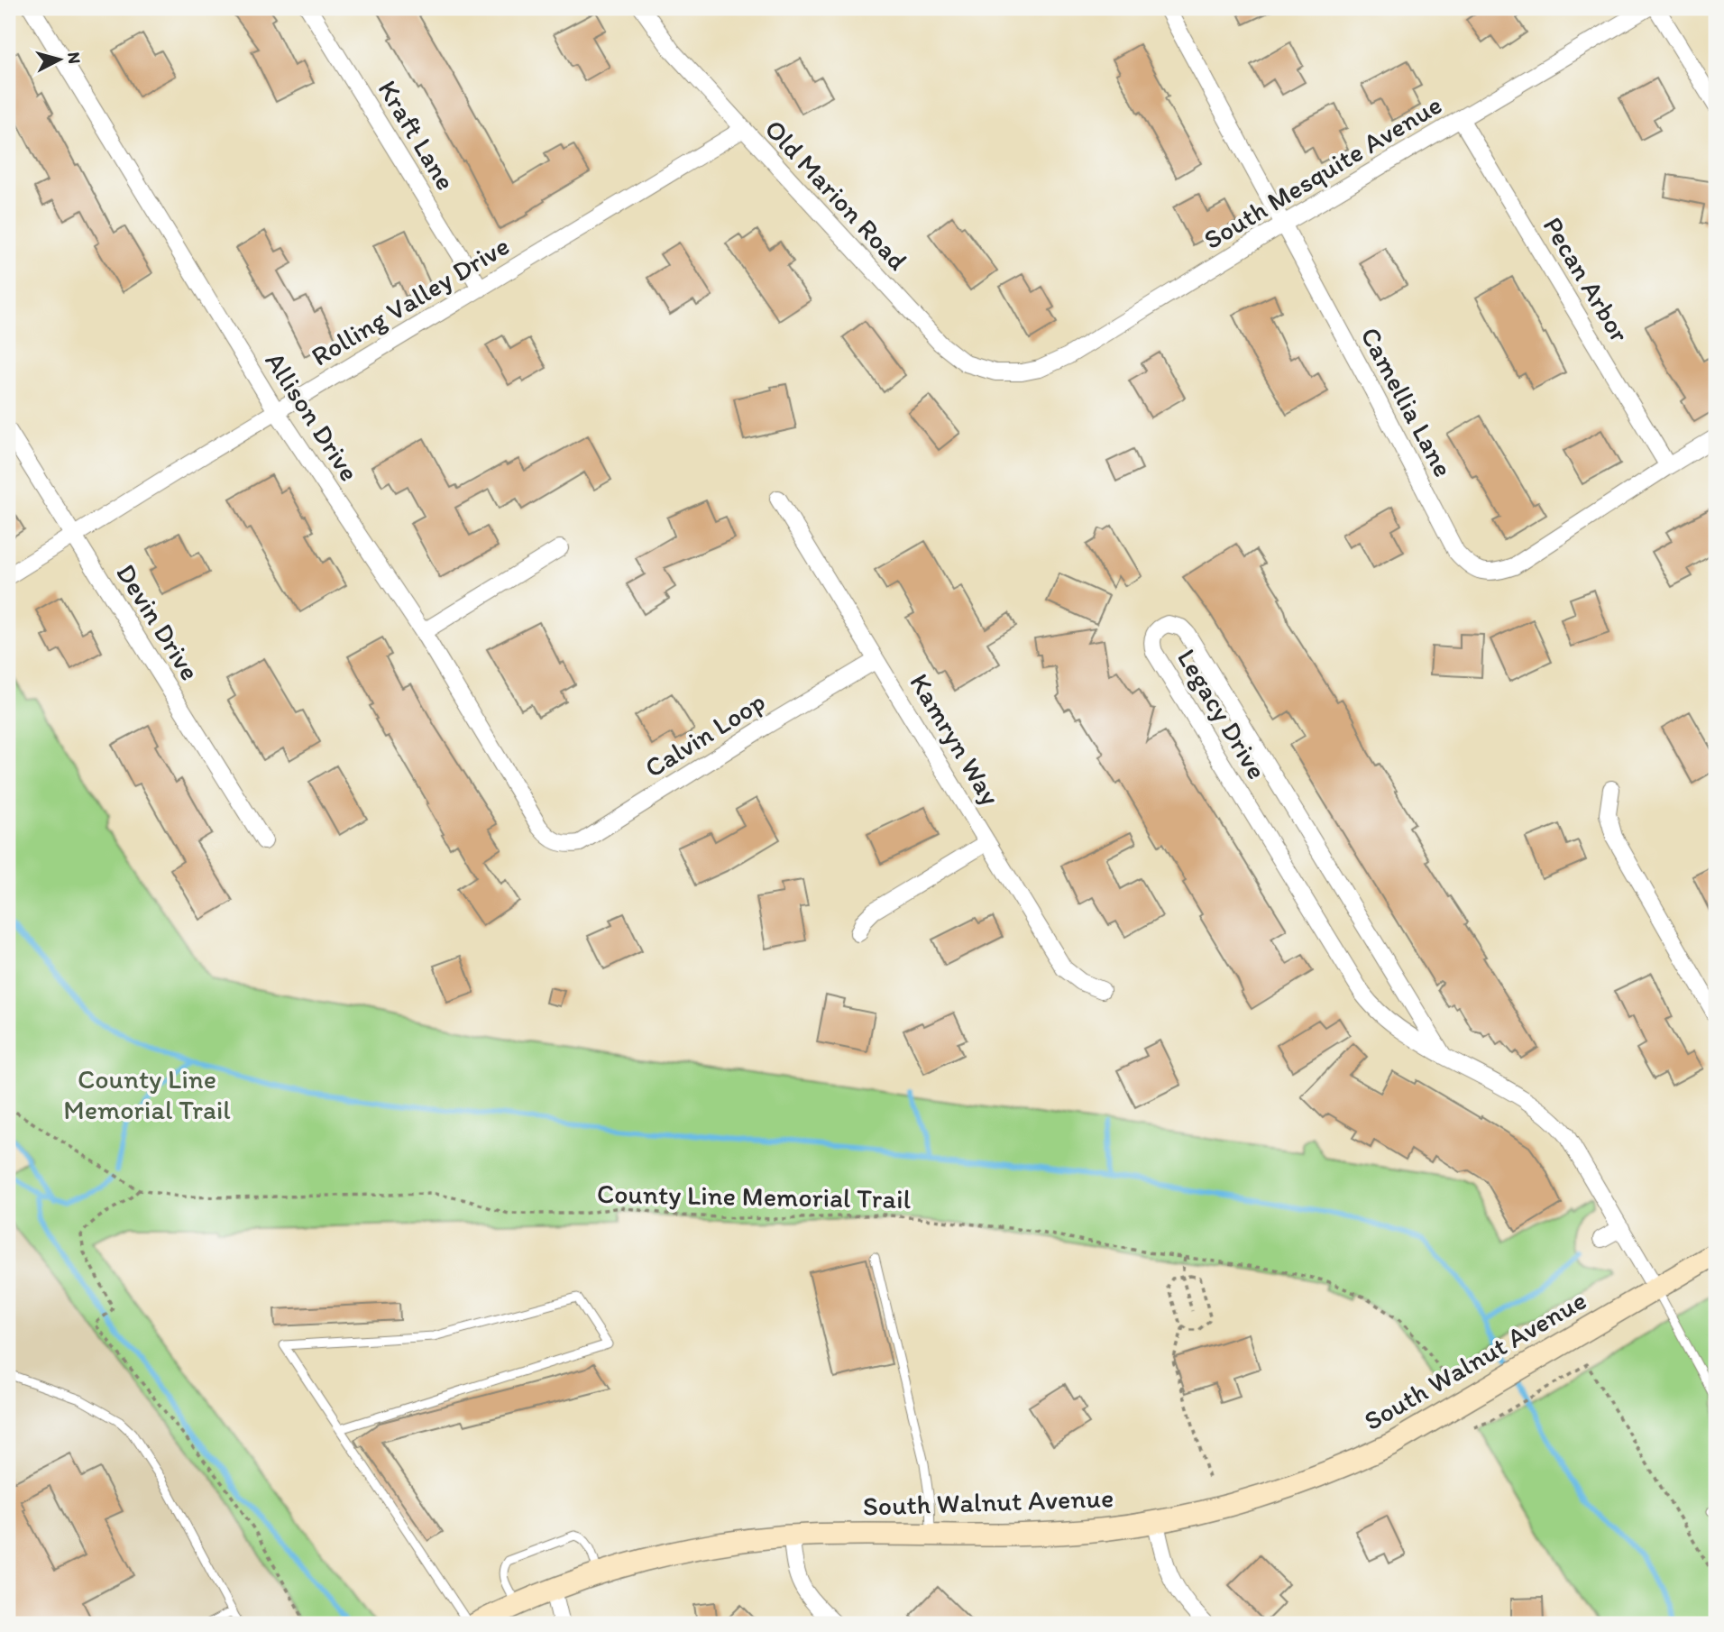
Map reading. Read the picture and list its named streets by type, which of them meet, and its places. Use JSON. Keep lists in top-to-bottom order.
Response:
{
  "streets": {
    "street": [
      "Kraft Lane",
      "South Mesquite Avenue",
      "Old Marion Road",
      "Pecan Arbor",
      "Rolling Valley Drive",
      "Camellia Lane",
      "Allison Drive",
      "Devin Drive",
      "Legacy Drive",
      "Calvin Loop",
      "Kamryn Way",
      "South Walnut Avenue"
    ],
    "path": ["County Line Memorial Trail"]
  },
  "crossings": [
    ["Kraft Lane", "Rolling Valley Drive"],
    ["South Mesquite Avenue", "Old Marion Road"],
    ["South Mesquite Avenue", "Pecan Arbor"],
    ["South Mesquite Avenue", "Camellia Lane"],
    ["Old Marion Road", "Rolling Valley Drive"],
    ["Pecan Arbor", "Camellia Lane"],
    ["Rolling Valley Drive", "Allison Drive"],
    ["Rolling Valley Drive", "Devin Drive"],
    ["Allison Drive", "Calvin Loop"],
    ["Legacy Drive", "South Walnut Avenue"],
    ["Calvin Loop", "Kamryn Way"]
  ],
  "parks": ["County Line Memorial Trail"],
  "north": "right"
}
